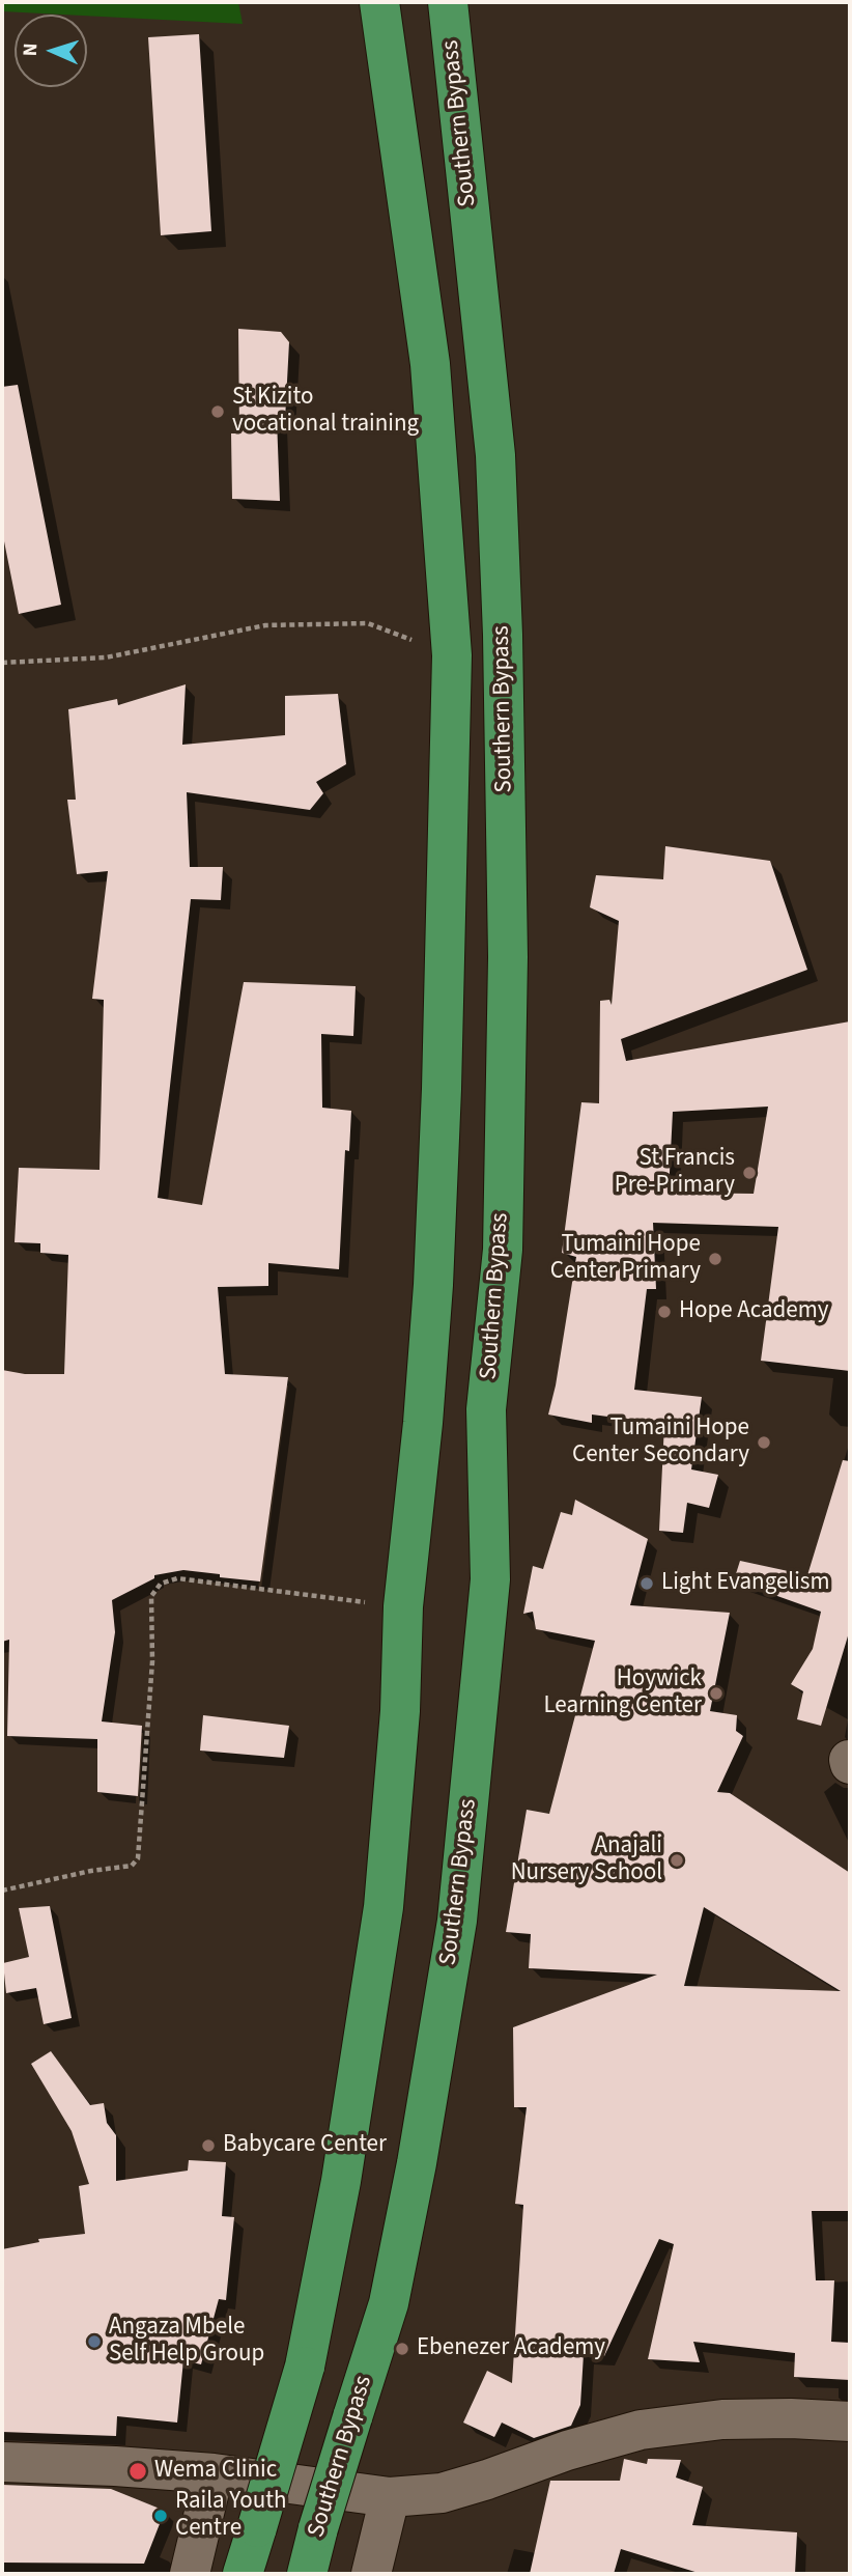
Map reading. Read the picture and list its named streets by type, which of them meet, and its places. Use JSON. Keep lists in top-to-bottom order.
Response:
{
  "streets": {
    "highway": ["Southern Bypass"]
  },
  "places": [
    "St Kizito vocational training",
    "St Francis Pre-Primary",
    "Tumaini Hope Center Primary",
    "Hope Academy",
    "Tumaini Hope Center Secondary",
    "Light Evangelism",
    "Hoywick Learning Center",
    "Anajali Nursery School",
    "Babycare Center",
    "Angaza Mbele Self Help Group",
    "Ebenezer Academy",
    "Wema Clinic",
    "Raila Youth Centre"
  ],
  "north": "left"
}
